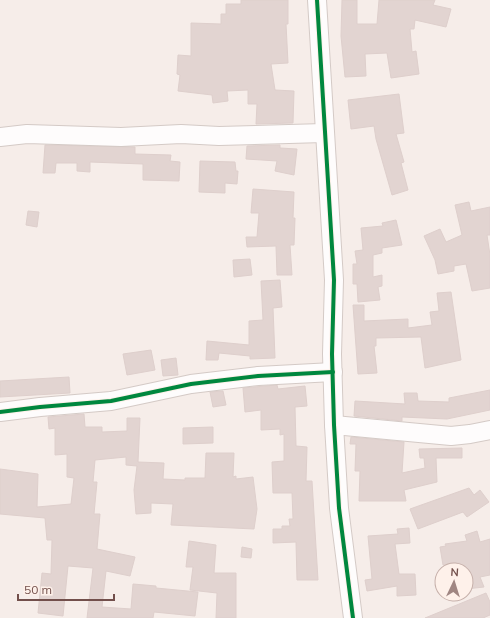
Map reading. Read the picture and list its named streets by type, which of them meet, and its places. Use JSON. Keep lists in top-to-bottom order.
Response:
{
  "scale_bar": "50 m",
  "north": "top"
}
